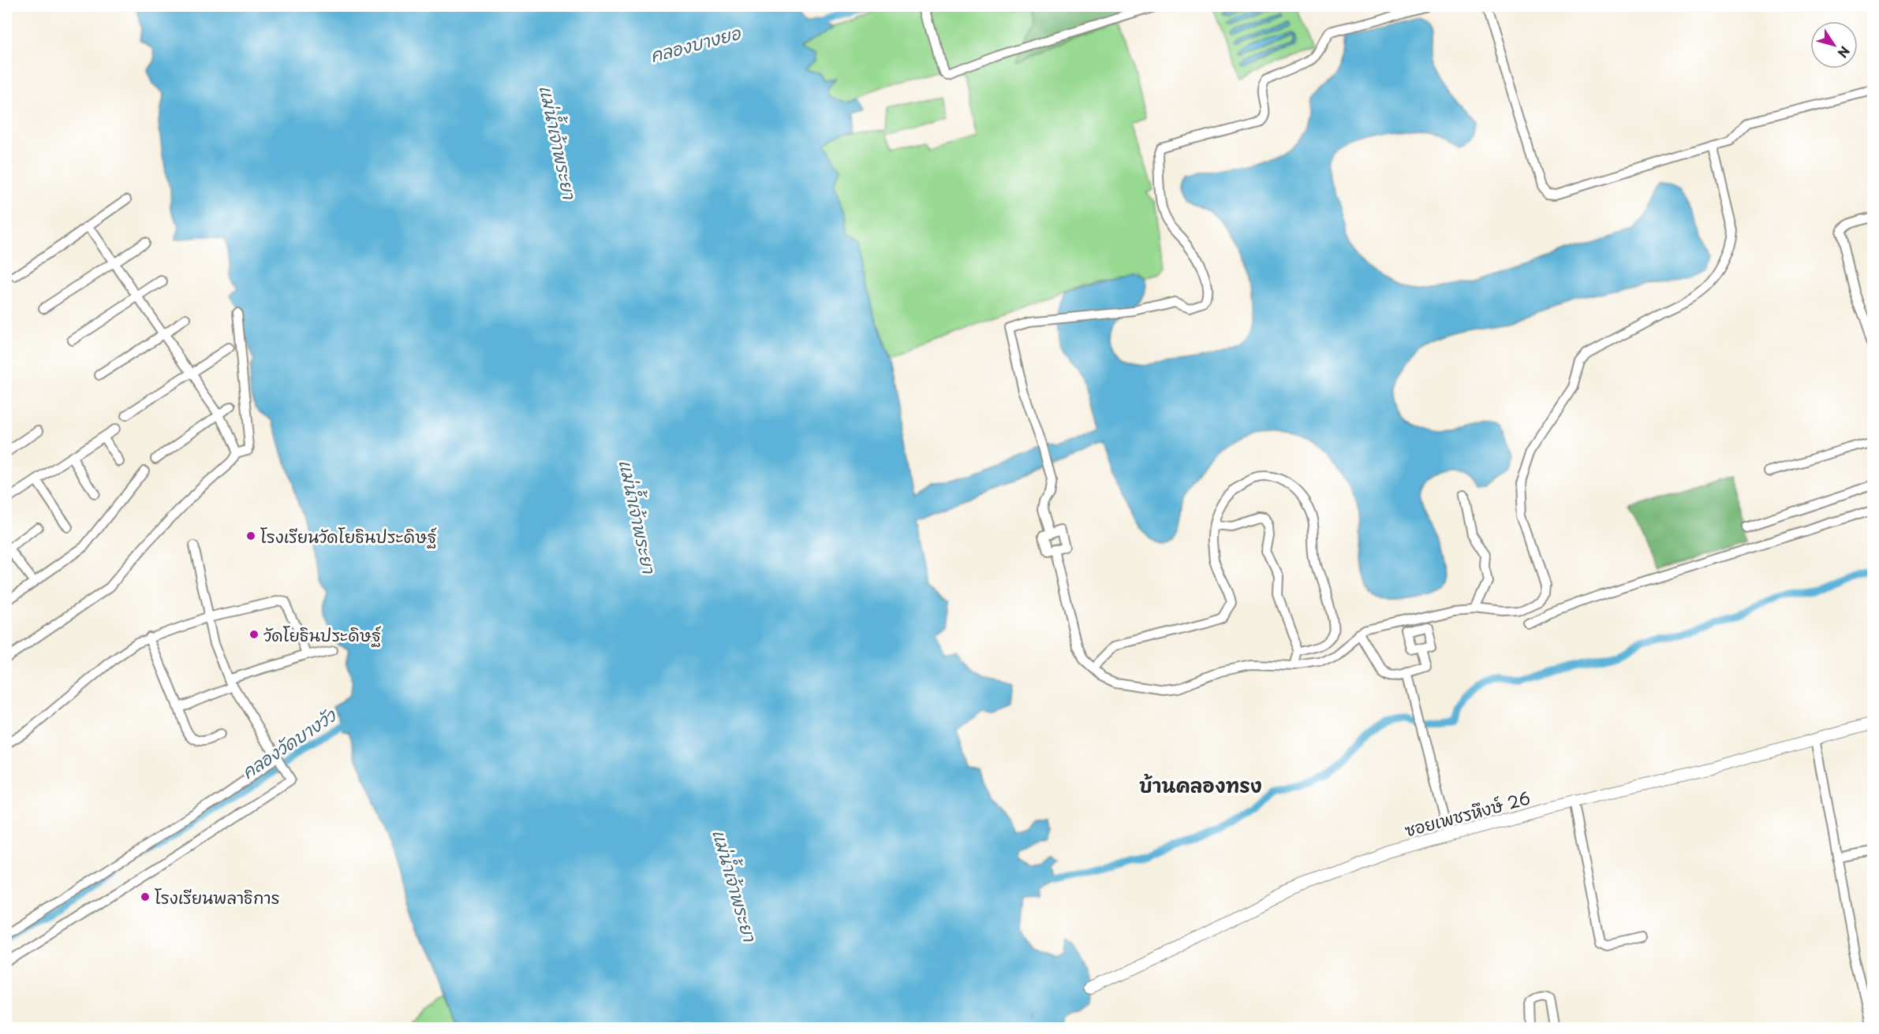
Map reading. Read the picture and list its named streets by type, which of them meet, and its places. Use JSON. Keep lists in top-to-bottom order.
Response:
{
  "streets": {
    "street": ["ซอยเพชรหึงษ์ 26"]
  },
  "districts": ["บ้านคลองทรง"],
  "water": ["คลองบางยอ", "แม่น้ำเจ้าพระยา", "คลองวัดบางวัว"],
  "places": ["โรงเรียนวัดโยธินประดิษฐ์", "วัดโยธินประดิษฐ์", "โรงเรียนพลาธิการ"],
  "north": "bottom right"
}
